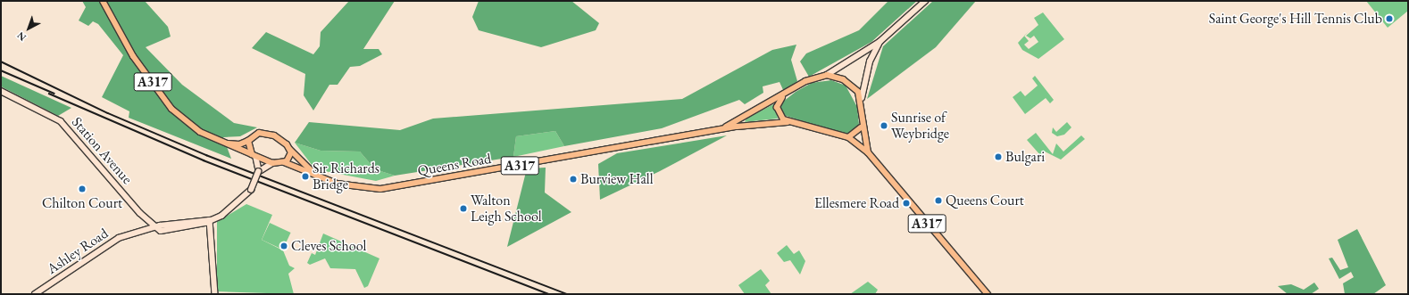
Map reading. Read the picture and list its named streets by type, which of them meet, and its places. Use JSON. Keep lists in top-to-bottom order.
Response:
{
  "streets": {
    "main road": [
      "A317",
      "Station Avenue",
      "Queens Road",
      "Ashley Road"
    ]
  },
  "crossings": [
    ["A317", "Queens Road"],
    ["Station Avenue", "Ashley Road"]
  ],
  "places": [
    "Saint George's Hill Tennis Club",
    "Sunrise of Weybridge",
    "Bulgari",
    "Sir Richards Bridge",
    "Burview Hall",
    "Chilton Court",
    "Queens Court",
    "Ellesmere Road",
    "Walton Leigh School",
    "Cleves School"
  ],
  "north": "bottom left"
}
